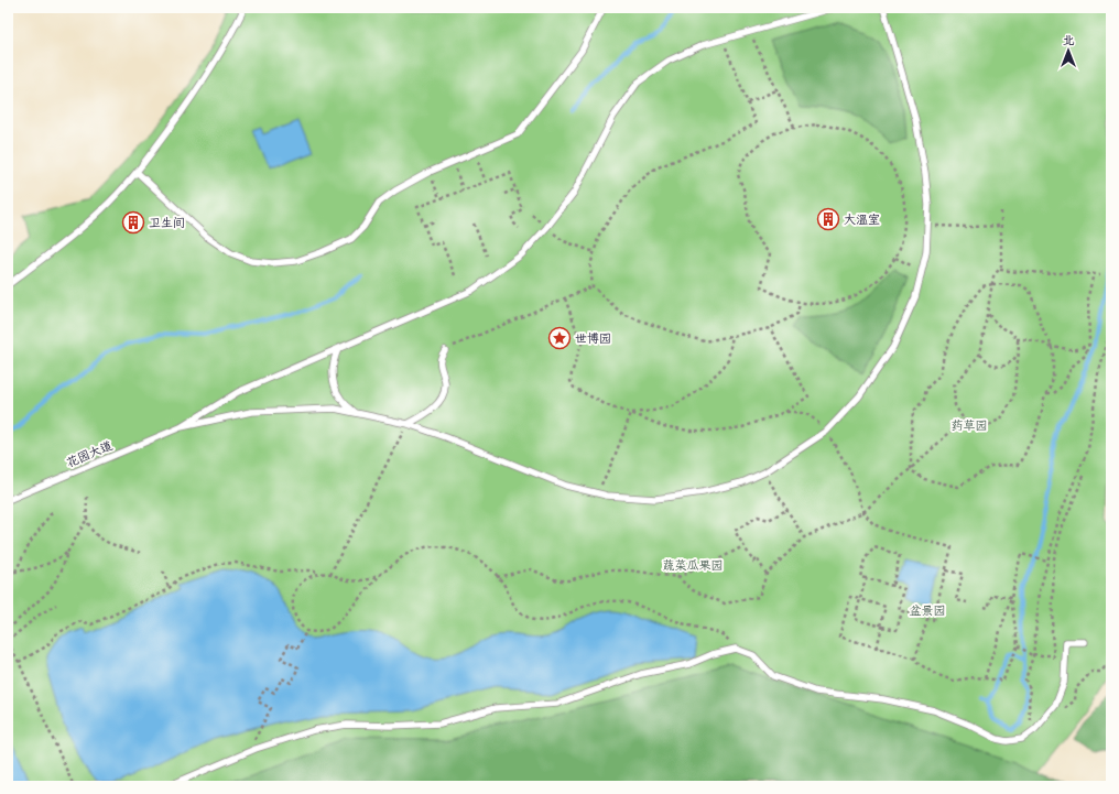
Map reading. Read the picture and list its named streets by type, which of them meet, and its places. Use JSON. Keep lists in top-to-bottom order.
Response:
{
  "streets": {
    "lane": ["花园大道"]
  },
  "parks": ["药草园", "蔬菜瓜果园", "盆景园"],
  "places": {
    "building": ["大温室", "卫生间"],
    "place": ["世博园"]
  },
  "north": "top"
}
